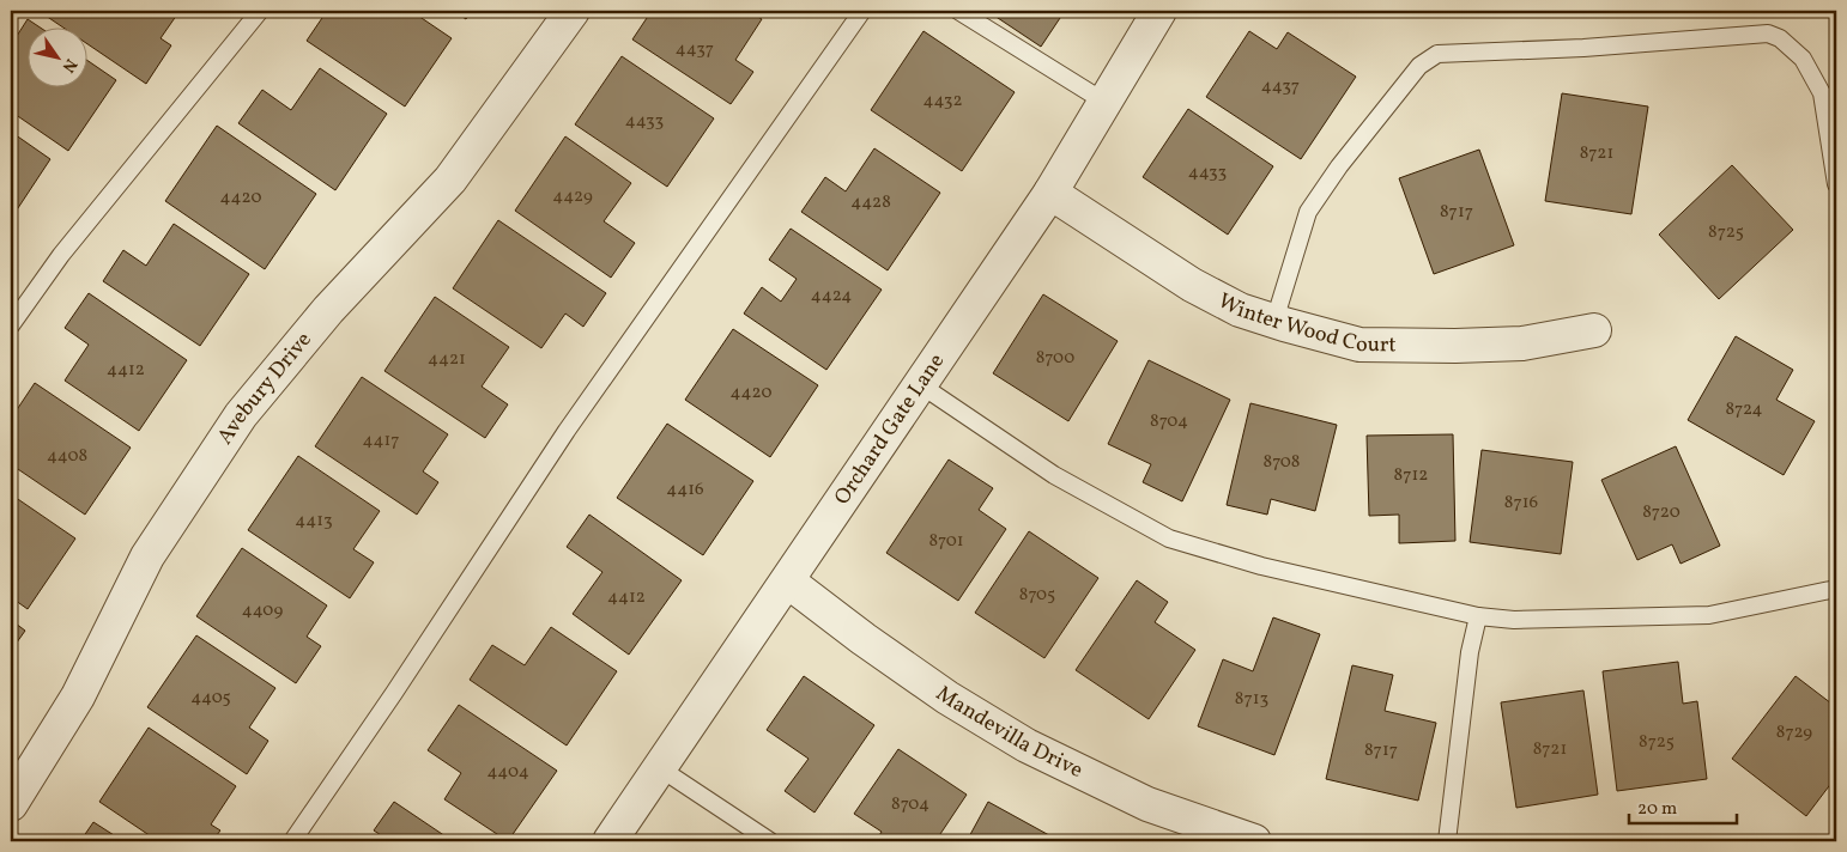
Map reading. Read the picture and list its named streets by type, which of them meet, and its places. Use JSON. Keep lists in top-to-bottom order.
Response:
{
  "streets": {
    "street": [
      "Winter Wood Court",
      "Avebury Drive",
      "Orchard Gate Lane",
      "Mandevilla Drive"
    ]
  },
  "crossings": [
    ["Winter Wood Court", "Orchard Gate Lane"],
    ["Orchard Gate Lane", "Mandevilla Drive"]
  ],
  "house_numbers": [
    "4437",
    "4437",
    "4432",
    "4433",
    "8721",
    "4433",
    "4429",
    "4420",
    "4428",
    "8717",
    "8725",
    "4424",
    "8700",
    "4421",
    "4412",
    "4420",
    "8724",
    "8704",
    "4417",
    "4408",
    "8708",
    "8712",
    "4416",
    "8716",
    "8720",
    "4413",
    "8701",
    "8705",
    "4412",
    "4409",
    "4405",
    "8713",
    "8729",
    "8725",
    "8721",
    "8717",
    "4404",
    "8704"
  ],
  "scale_bar": "20 m",
  "north": "bottom right"
}
